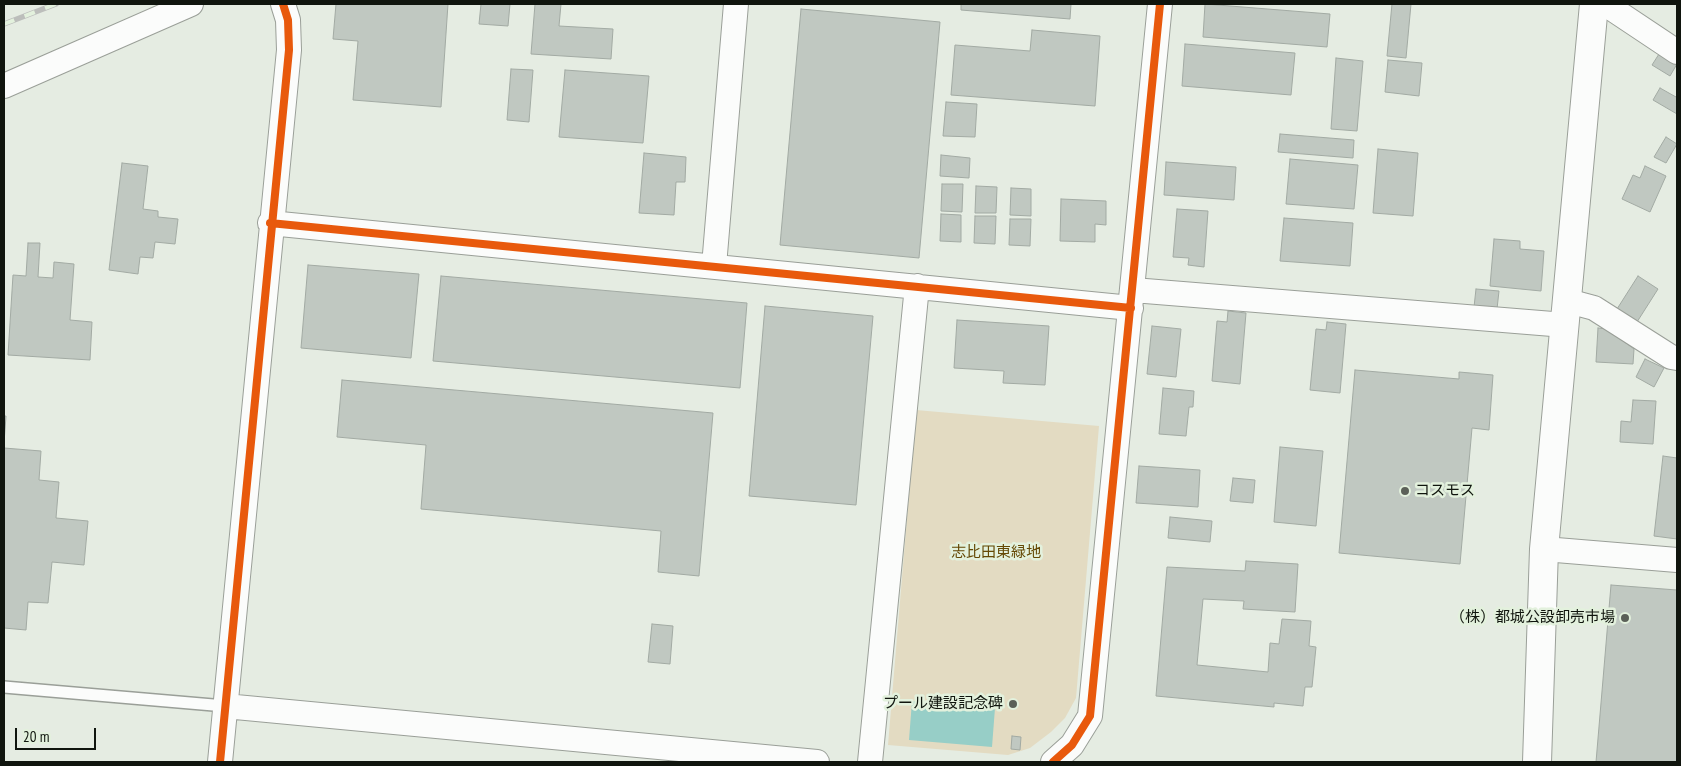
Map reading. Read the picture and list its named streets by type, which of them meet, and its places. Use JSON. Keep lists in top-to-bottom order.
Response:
{
  "parks": ["志比田東緑地"],
  "places": ["コスモス", "（株）都城公設卸売市場", "プール建設記念碑"],
  "scale_bar": "20 m"
}
